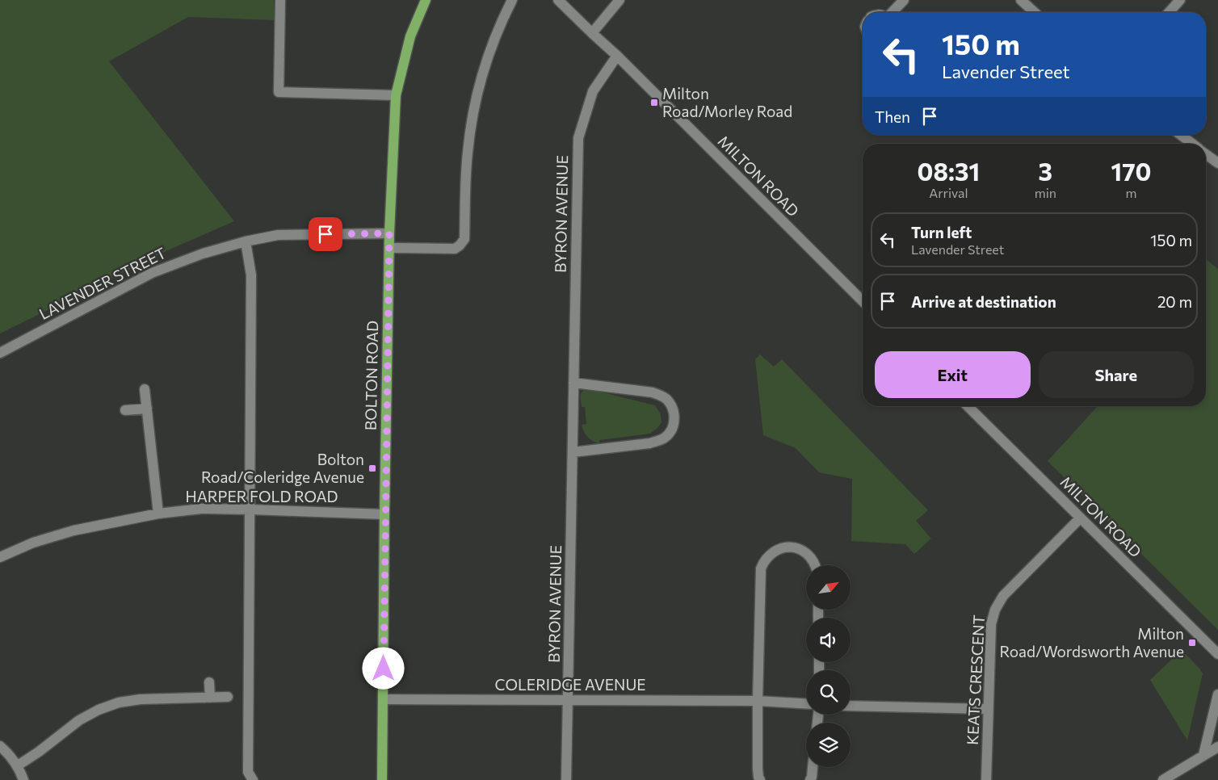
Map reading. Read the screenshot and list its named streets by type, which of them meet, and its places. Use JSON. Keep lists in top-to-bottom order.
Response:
{
  "streets": {
    "main road": ["BOLTON ROAD"],
    "street": [
      "MILTON ROAD",
      "BYRON AVENUE",
      "LAVENDER STREET",
      "HARPER FOLD ROAD",
      "KEATS CRESCENT",
      "COLERIDGE AVENUE"
    ]
  },
  "crossings": [
    ["MILTON ROAD", "BYRON AVENUE"],
    ["MILTON ROAD", "KEATS CRESCENT"],
    ["BYRON AVENUE", "COLERIDGE AVENUE"],
    ["LAVENDER STREET", "BOLTON ROAD"],
    ["BOLTON ROAD", "HARPER FOLD ROAD"],
    ["BOLTON ROAD", "COLERIDGE AVENUE"]
  ],
  "places": {
    "transit": ["Milton Road/Morley Road", "Bolton Road/Coleridge Avenue", "Milton Road/Wordsworth Avenue"]
  },
  "north": "top right",
  "page": {
    "turn": ["150 m", "Lavender Street"],
    "then": "Then",
    "eta": [
      "08:31",
      "Arrival",
      "3",
      "min",
      "170",
      "m"
    ],
    "list": [
      {
        "name": "Turn left",
        "note": "Lavender Street",
        "value": "150 m"
      },
      {
        "name": "Arrive at destination",
        "value": "20 m"
      }
    ],
    "buttons": ["Exit", "Share"]
  }
}
